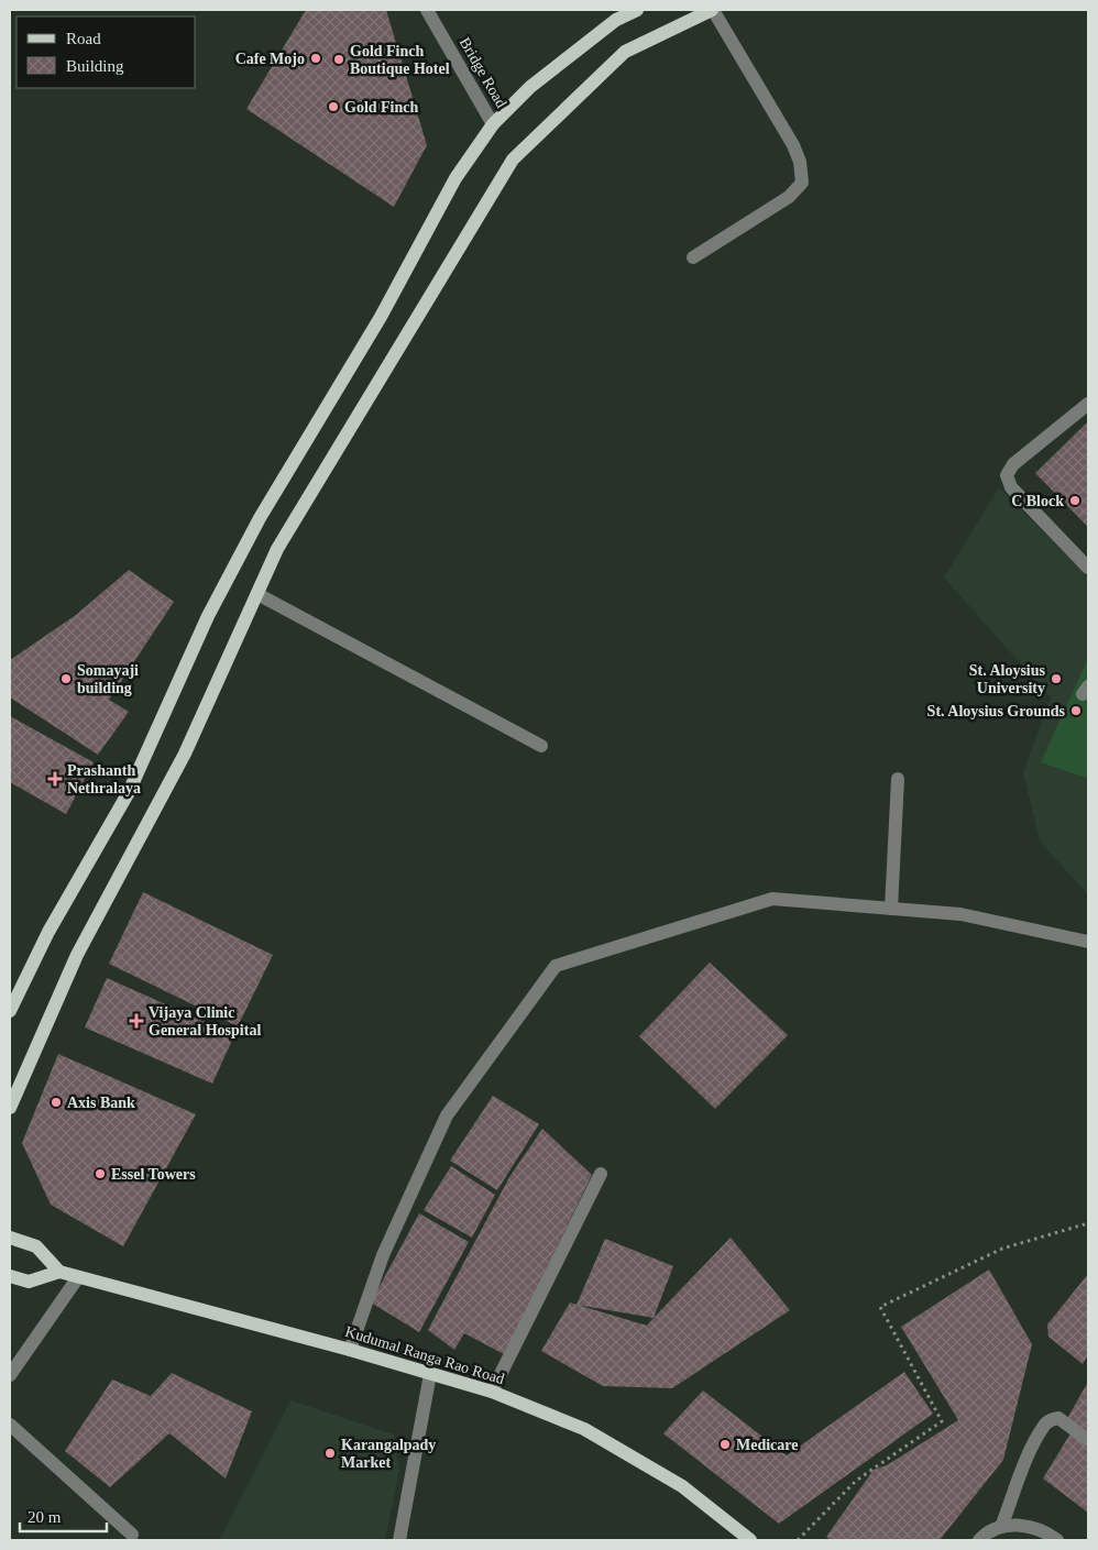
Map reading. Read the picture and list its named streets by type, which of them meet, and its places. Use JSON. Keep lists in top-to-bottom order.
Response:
{
  "streets": {
    "main road": ["Kudumal Ranga Rao Road"],
    "street": ["Bridge Road"]
  },
  "places": {
    "other": [
      "Cafe Mojo",
      "Gold Finch Boutique Hotel",
      "Gold Finch",
      "C Block",
      "Somayaji building",
      "St. Aloysius University",
      "St. Aloysius Grounds",
      "Axis Bank",
      "Essel Towers",
      "Medicare",
      "Karangalpady Market"
    ],
    "health": ["Prashanth Nethralaya", "Vijaya Clinic General Hospital"]
  },
  "legend": ["Road", "Building"],
  "scale_bar": "20 m"
}
